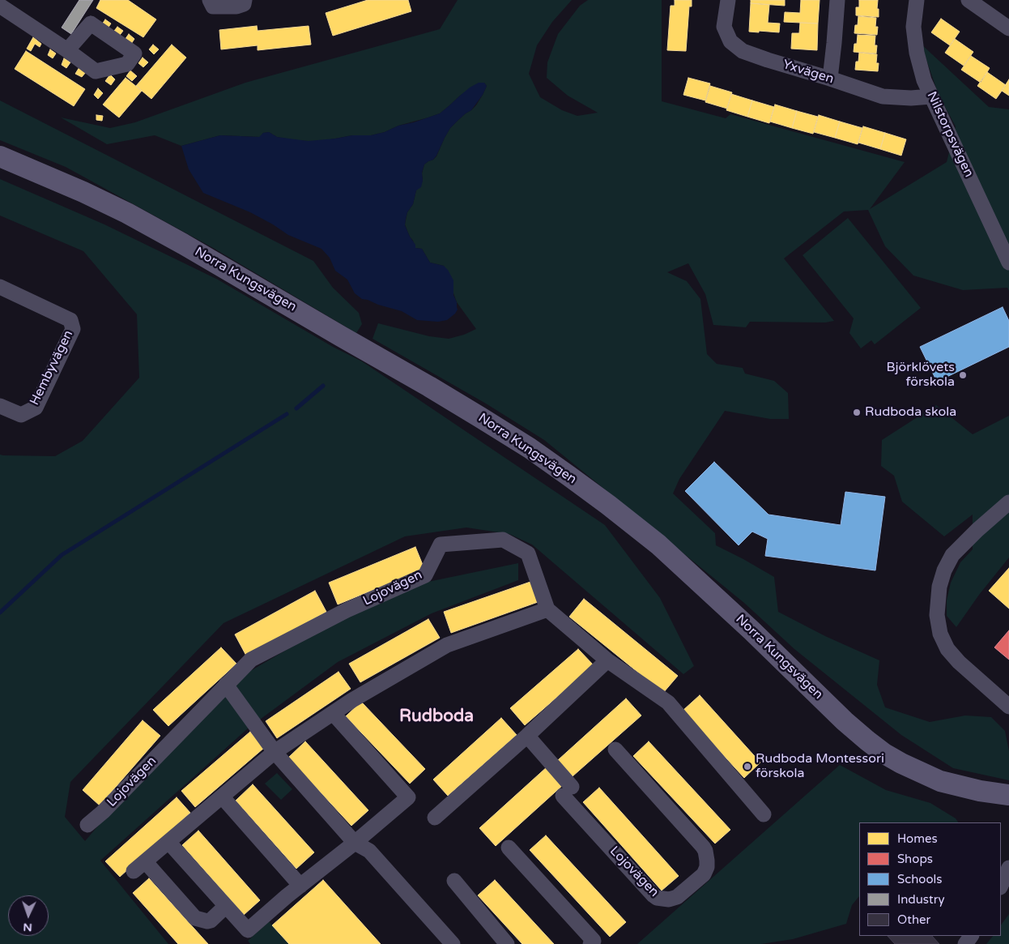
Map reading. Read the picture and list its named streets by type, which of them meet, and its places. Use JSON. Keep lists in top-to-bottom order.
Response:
{
  "streets": {
    "main road": ["Norra Kungsvägen"],
    "street": [
      "Yxvägen",
      "Nilstorpsvägen",
      "Hembyvägen",
      "Lojovägen"
    ]
  },
  "crossings": [
    ["Yxvägen", "Nilstorpsvägen"]
  ],
  "districts": ["Rudboda"],
  "places": ["Björklövets förskola", "Rudboda skola", "Rudboda Montessori förskola"],
  "legend": [
    "Homes",
    "Shops",
    "Schools",
    "Industry",
    "Other"
  ],
  "north": "bottom"
}
